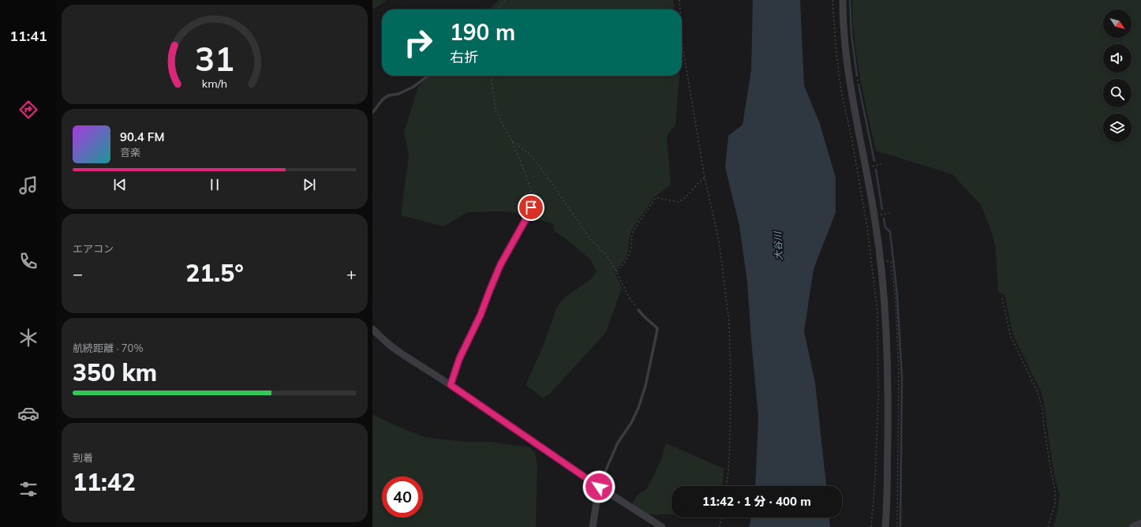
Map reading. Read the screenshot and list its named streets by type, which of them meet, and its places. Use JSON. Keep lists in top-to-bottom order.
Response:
{
  "water": ["大谷川"],
  "north": "bottom right",
  "page": {
    "tabs": "11:41",
    "turn": ["190 m", "右折"],
    "song": ["90.4 FM", "音楽"],
    "tile": [
      "エアコン",
      ["航続距離 · 70%", "350 km"],
      ["到着", "11:42"]
    ],
    "heat": ["−", "21.5°", "+"],
    "limit": "40",
    "trip": "11:42 · 1 分 · 400 m",
    "gauge": ["31", "km/h"]
  }
}
